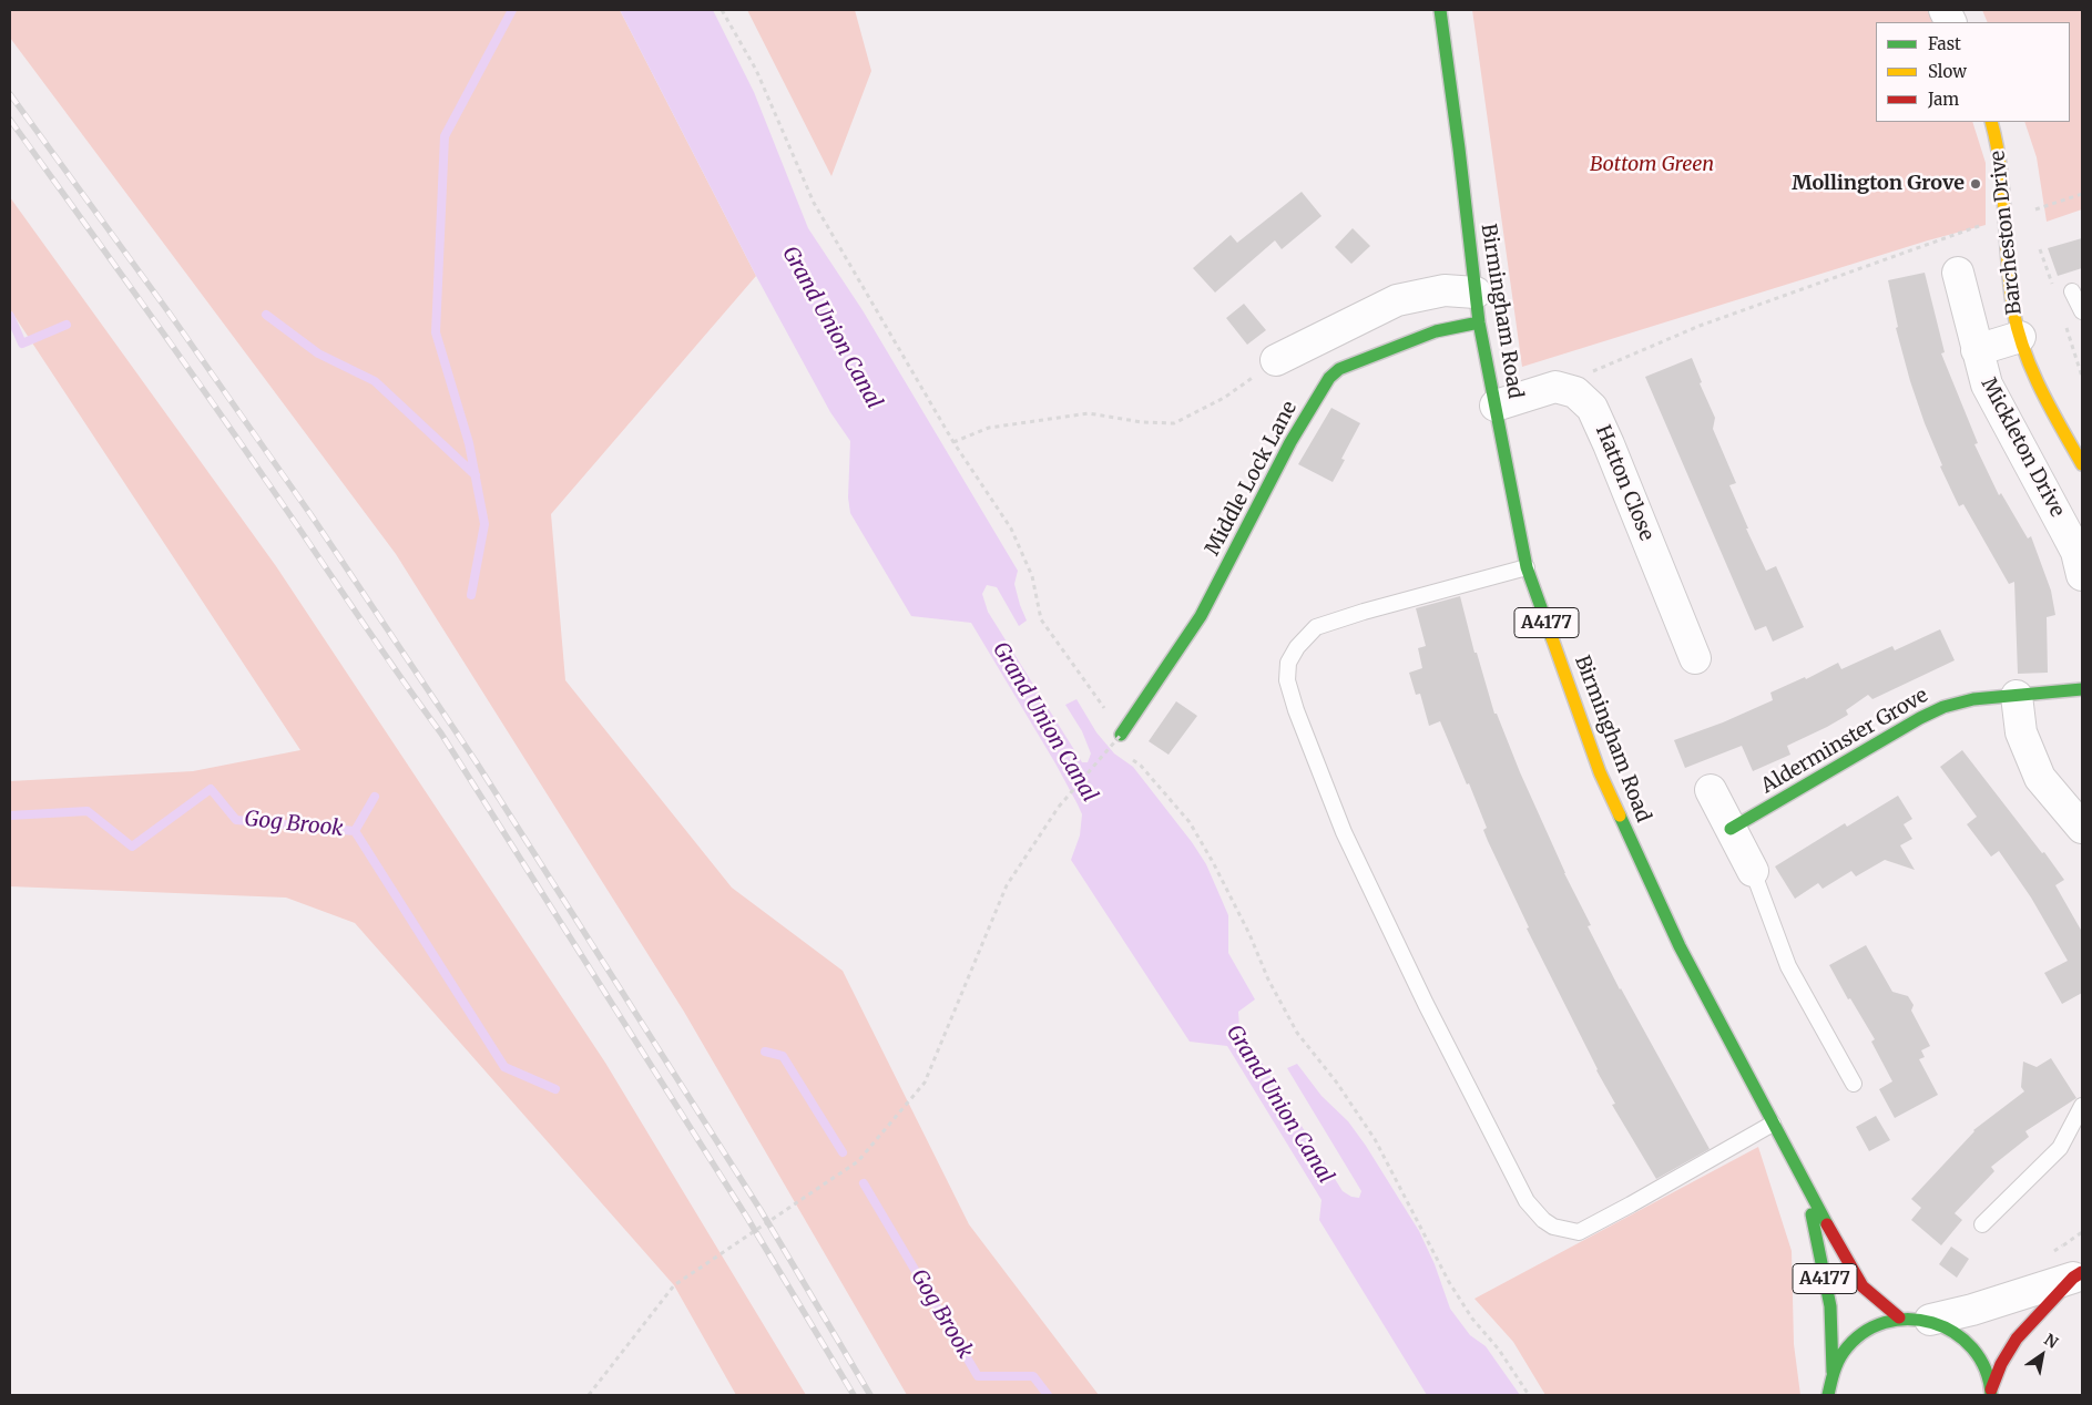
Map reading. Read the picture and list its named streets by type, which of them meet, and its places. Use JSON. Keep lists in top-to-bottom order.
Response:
{
  "streets": {
    "main road": [
      "Barcheston Drive",
      "Birmingham Road",
      "Middle Lock Lane",
      "A4177",
      "Alderminster Grove"
    ],
    "street": ["Mickleton Drive", "Hatton Close"]
  },
  "crossings": [
    ["Barcheston Drive", "Mickleton Drive"],
    ["Birmingham Road", "Middle Lock Lane"]
  ],
  "water": ["Grand Union Canal", "Gog Brook"],
  "parks": ["Bottom Green"],
  "places": ["Mollington Grove"],
  "legend": ["Fast", "Slow", "Jam"],
  "north": "top right"
}
